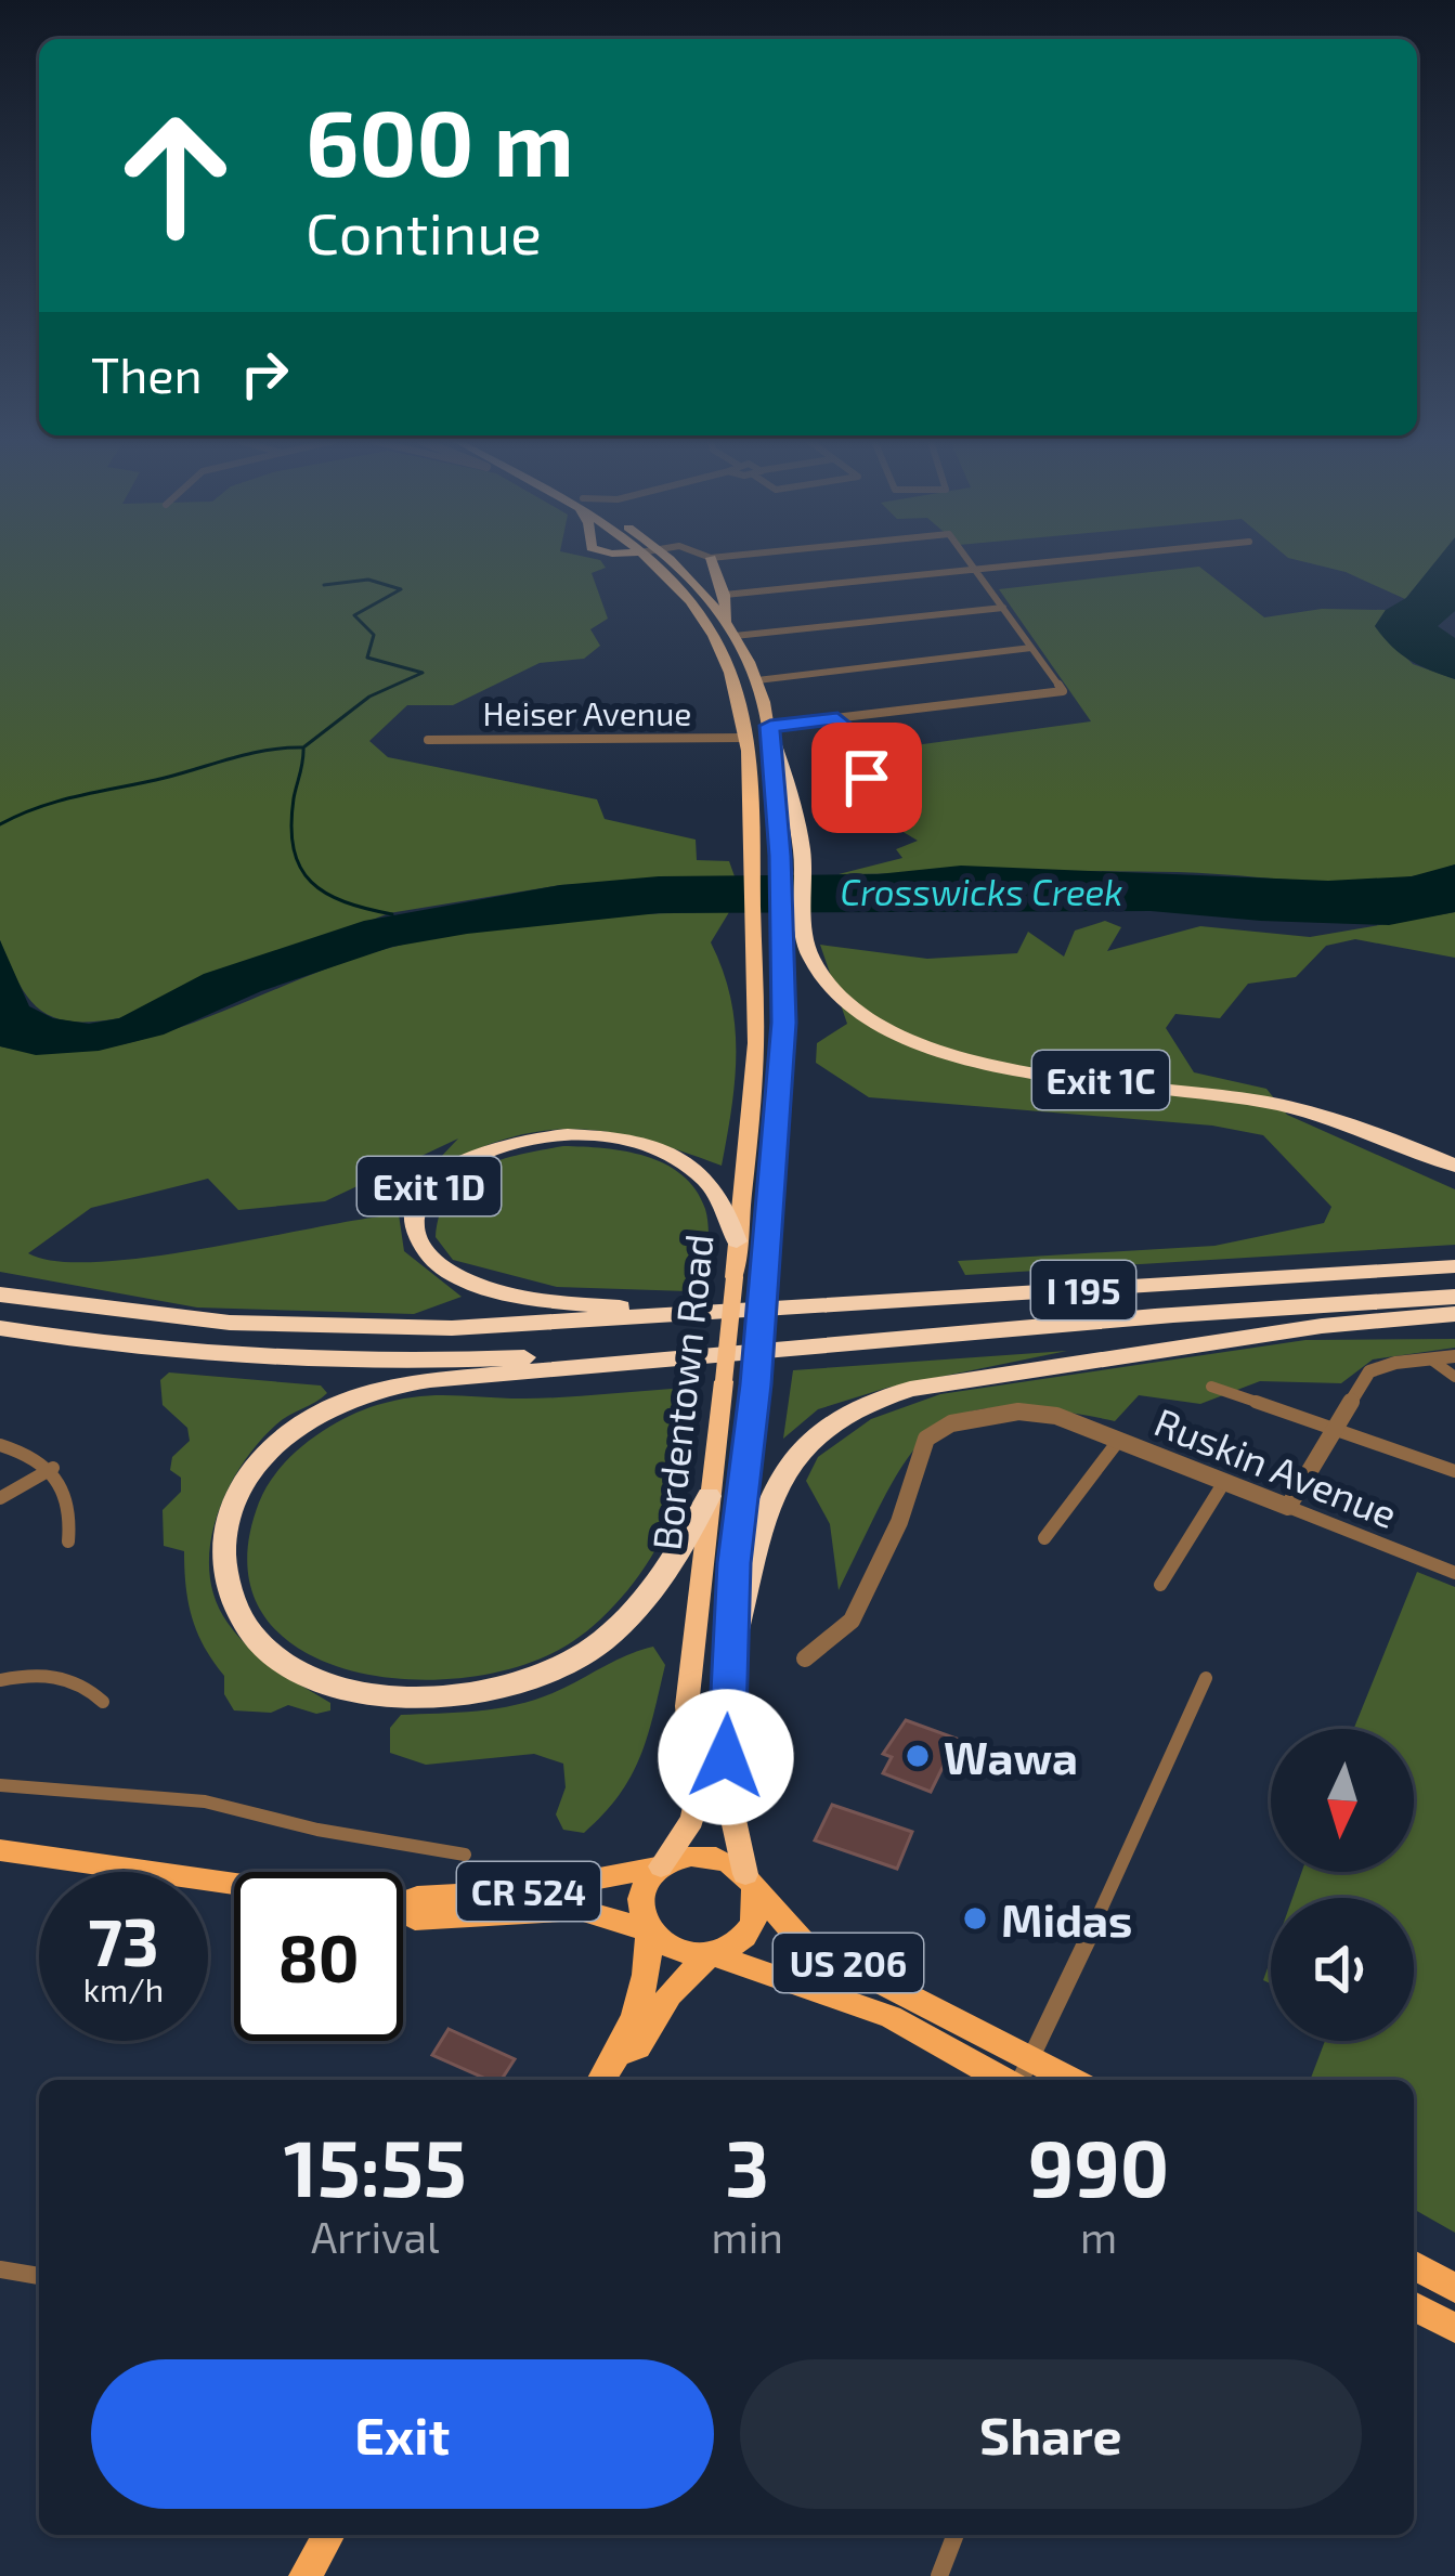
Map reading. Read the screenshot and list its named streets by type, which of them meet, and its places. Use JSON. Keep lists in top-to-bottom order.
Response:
{
  "streets": {
    "highway": [
      "Exit 1C",
      "Exit 1D",
      "I 195",
      "Bordentown Road",
      "US 206"
    ],
    "main road": ["CR 524"],
    "street": ["Heiser Avenue", "Ruskin Avenue"]
  },
  "crossings": [
    ["Heiser Avenue", "Bordentown Road"],
    ["Heiser Avenue", "US 206"],
    ["Exit 1C", "Bordentown Road"],
    ["Exit 1C", "US 206"],
    ["Exit 1D", "I 195"],
    ["Exit 1D", "Bordentown Road"],
    ["Bordentown Road", "CR 524"],
    ["Bordentown Road", "US 206"],
    ["CR 524", "US 206"]
  ],
  "water": ["Crosswicks Creek"],
  "places": ["Wawa", "Midas"],
  "north": "bottom",
  "page": {
    "turn": ["600 m", "Continue"],
    "then": "Then",
    "speed": "73 km/h",
    "limit": "80",
    "eta": [
      "15:55",
      "Arrival",
      "3",
      "min",
      "990",
      "m"
    ],
    "buttons": ["Exit", "Share"]
  }
}
